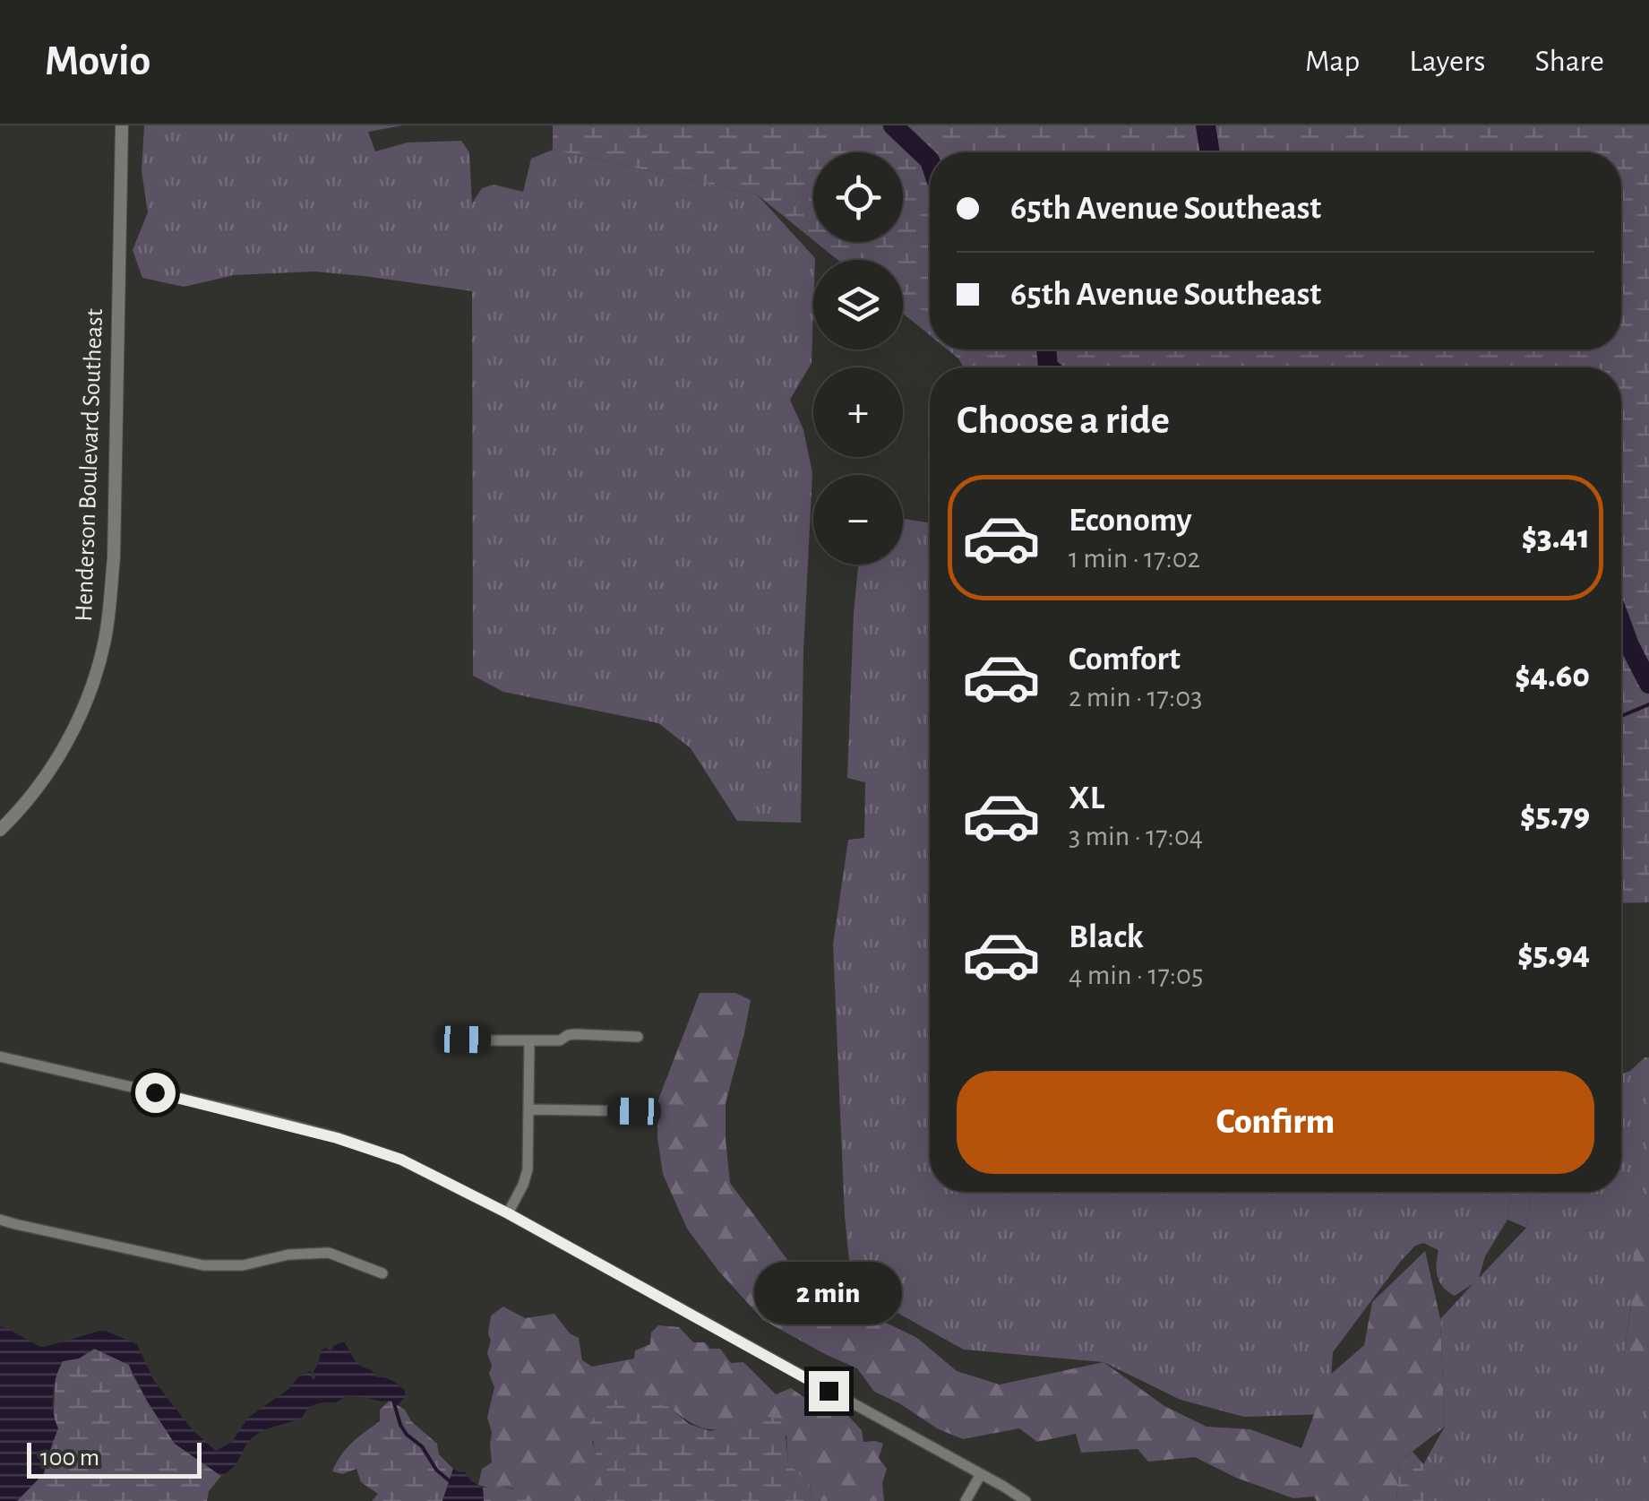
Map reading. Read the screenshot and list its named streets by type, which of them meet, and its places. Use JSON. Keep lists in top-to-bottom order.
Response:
{
  "streets": {
    "street": ["Henderson Boulevard Southeast"]
  },
  "scale_bar": "100 m",
  "page": {
    "header": "Movio",
    "nav": ["Map", "Layers", "Share"],
    "map_buttons": ["+", "−"],
    "banner": ["65th Avenue Southeast", "65th Avenue Southeast"],
    "heading": "Choose a ride",
    "list": [
      {
        "name": "Economy",
        "note": "1 min · 17:02",
        "value": "$3.41"
      },
      {
        "name": "Comfort",
        "note": "2 min · 17:03",
        "value": "$4.60"
      },
      {
        "name": "XL",
        "note": "3 min · 17:04",
        "value": "$5.79"
      },
      {
        "name": "Black",
        "note": "4 min · 17:05",
        "value": "$5.94"
      }
    ],
    "buttons": "Confirm",
    "bubble": "2 min",
    "scale": "100 m"
  }
}
